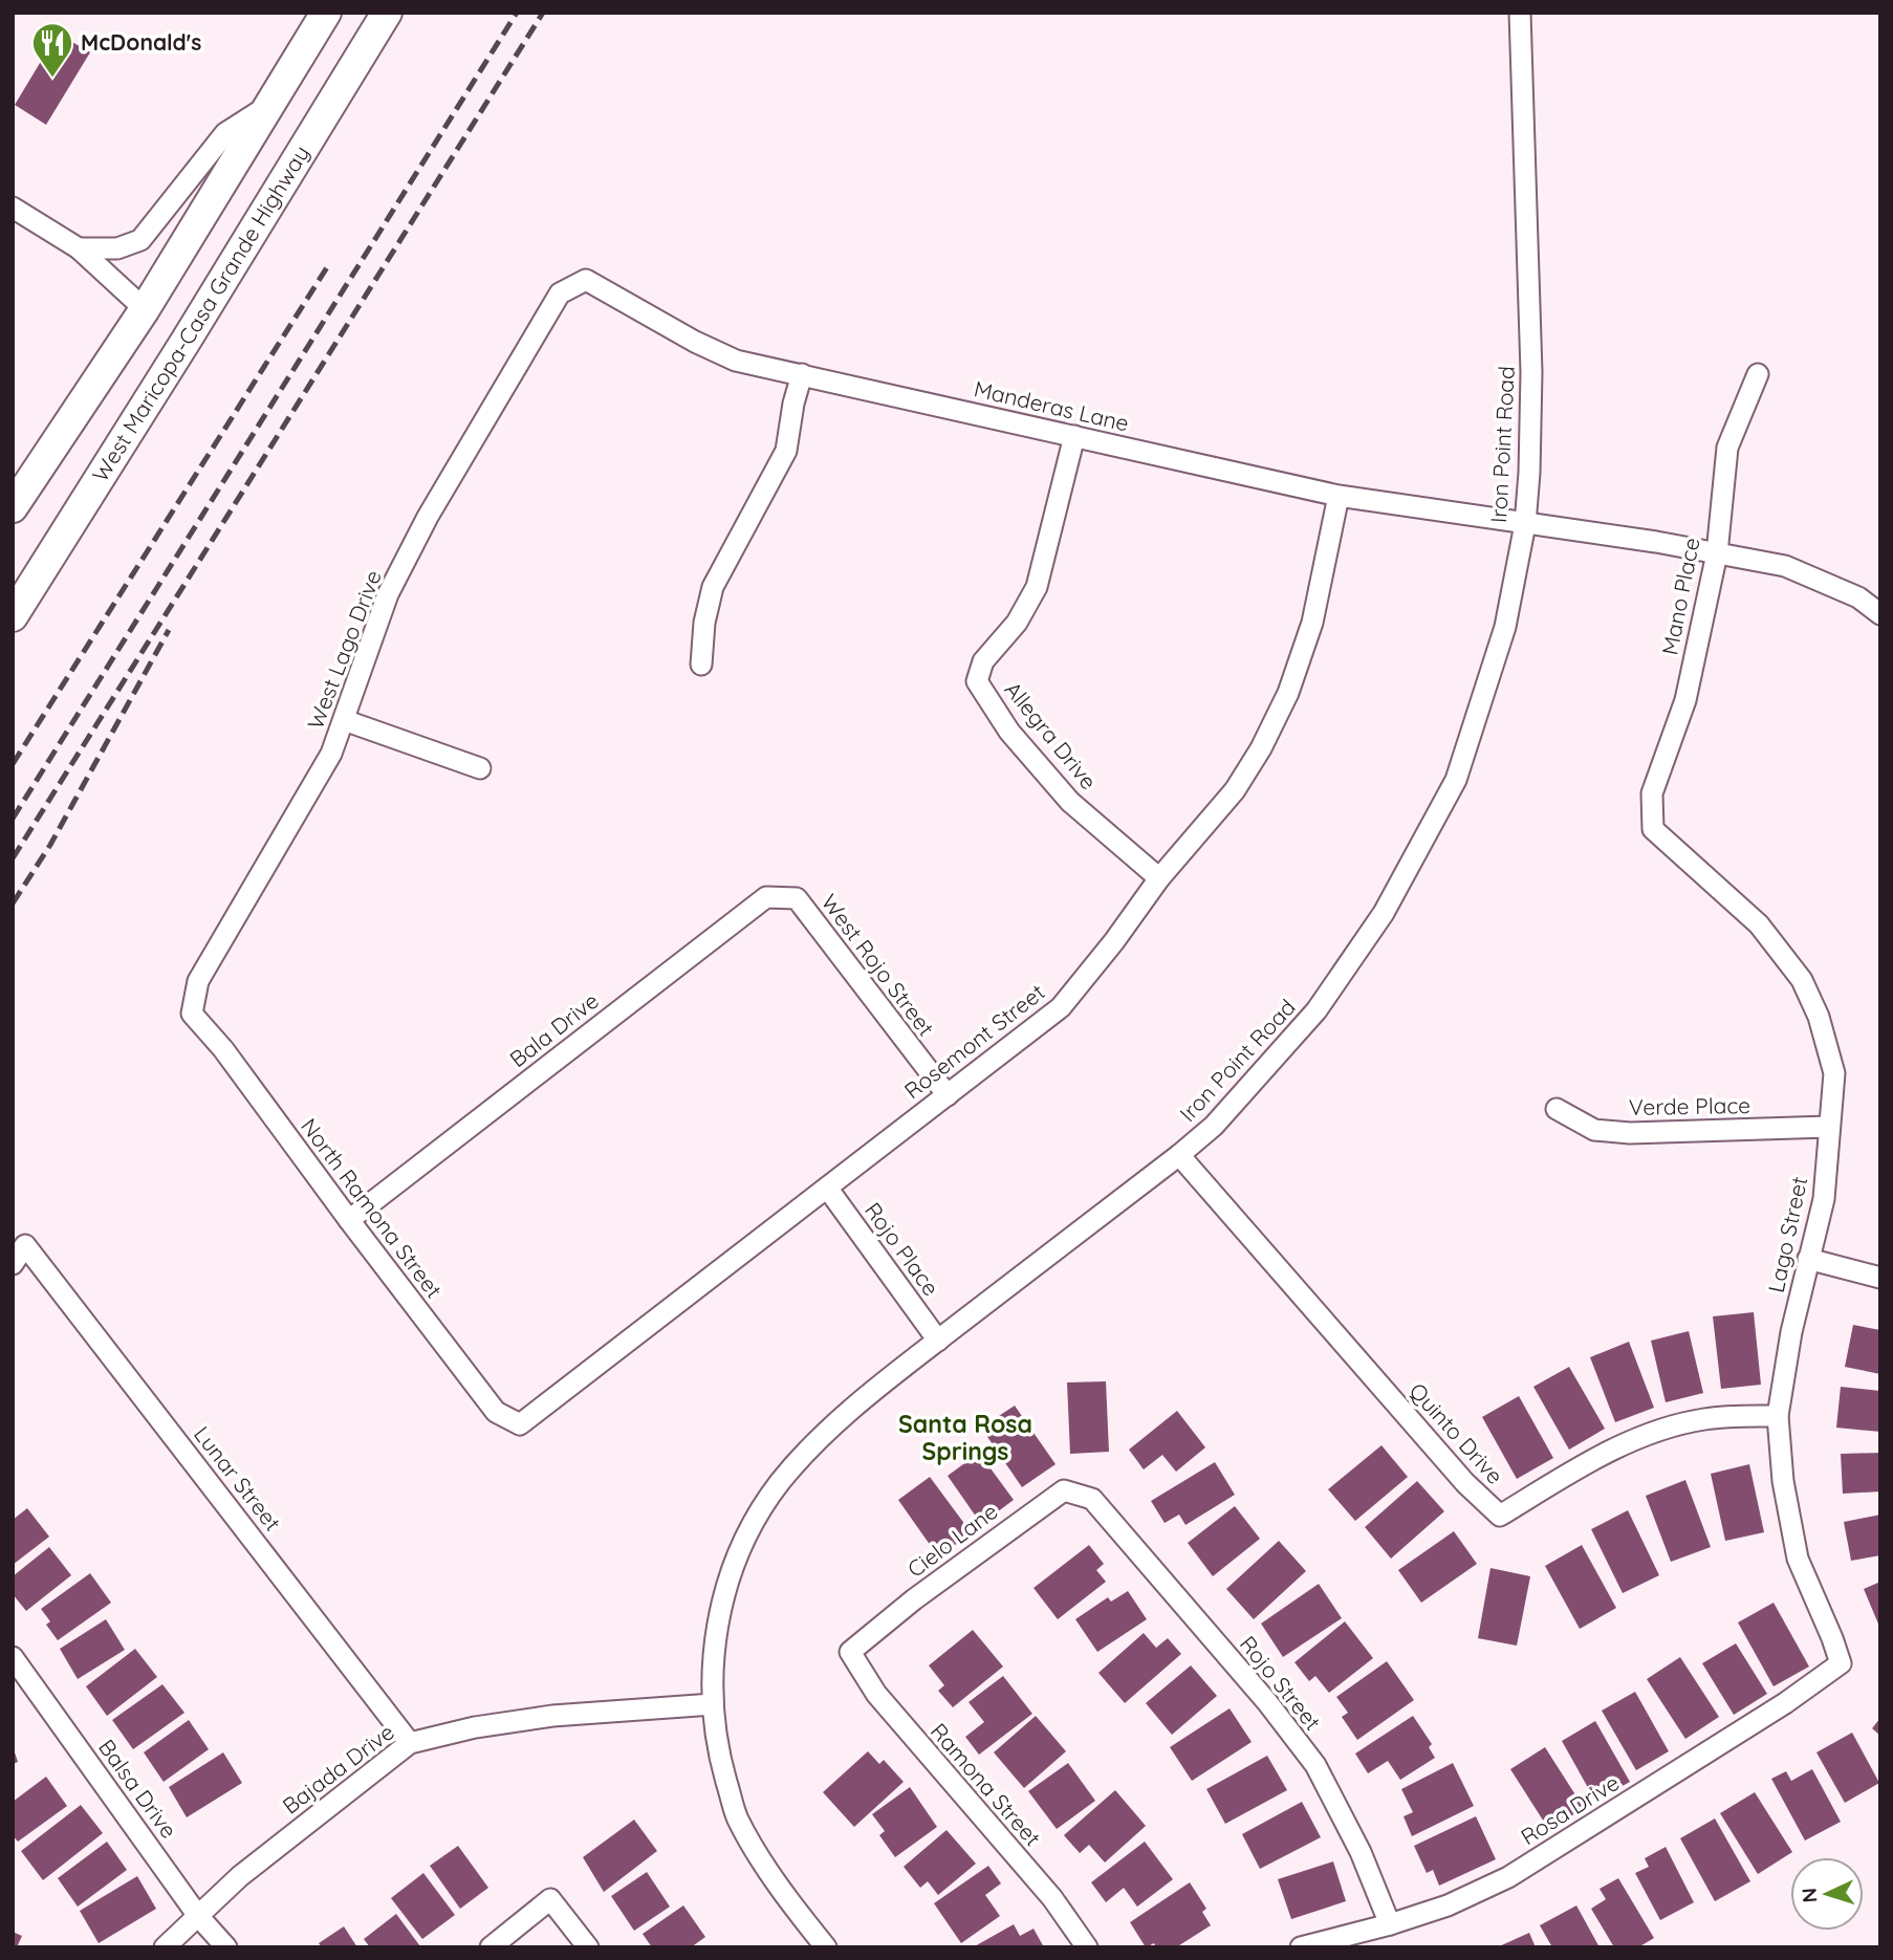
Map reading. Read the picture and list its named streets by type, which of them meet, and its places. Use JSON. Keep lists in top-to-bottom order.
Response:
{
  "streets": {
    "main road": ["West Maricopa-Casa Grande Highway"],
    "street": [
      "Manderas Lane",
      "Iron Point Road",
      "Mano Place",
      "West Lago Drive",
      "Allegra Drive",
      "West Rojo Street",
      "Bala Drive",
      "Rosemont Street",
      "Verde Place",
      "North Ramona Street",
      "Lago Street",
      "Rojo Place",
      "Quinto Drive",
      "Lunar Street",
      "Cielo Lane",
      "Rojo Street",
      "Bajada Drive",
      "Ramona Street",
      "Balsa Drive",
      "Rosa Drive"
    ]
  },
  "crossings": [
    ["Manderas Lane", "Iron Point Road"],
    ["Manderas Lane", "Mano Place"],
    ["Manderas Lane", "West Lago Drive"],
    ["Manderas Lane", "Allegra Drive"],
    ["Manderas Lane", "Rosemont Street"],
    ["Iron Point Road", "Rojo Place"],
    ["Iron Point Road", "Quinto Drive"],
    ["Iron Point Road", "Bajada Drive"],
    ["Mano Place", "Lago Street"],
    ["West Lago Drive", "North Ramona Street"],
    ["Allegra Drive", "Rosemont Street"],
    ["West Rojo Street", "Bala Drive"],
    ["West Rojo Street", "Rosemont Street"],
    ["Bala Drive", "North Ramona Street"],
    ["Rosemont Street", "North Ramona Street"],
    ["Rosemont Street", "Rojo Place"],
    ["Verde Place", "Lago Street"],
    ["Lago Street", "Quinto Drive"],
    ["Lago Street", "Rosa Drive"],
    ["Lunar Street", "Bajada Drive"],
    ["Cielo Lane", "Rojo Street"],
    ["Cielo Lane", "Ramona Street"],
    ["Rojo Street", "Rosa Drive"],
    ["Bajada Drive", "Balsa Drive"]
  ],
  "districts": ["Santa Rosa Springs"],
  "places": {
    "restaurant": ["McDonald's"]
  },
  "north": "left"
}
